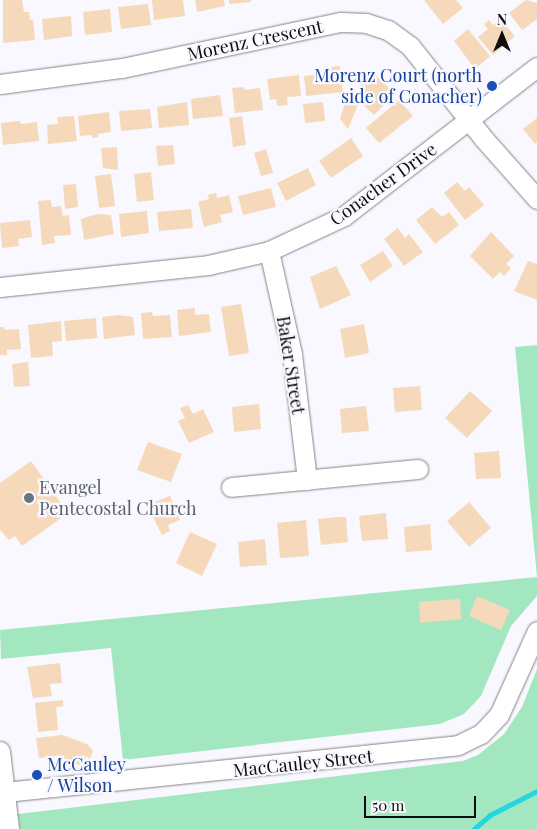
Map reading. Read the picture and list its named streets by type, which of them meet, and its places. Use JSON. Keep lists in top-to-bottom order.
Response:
{
  "streets": {
    "street": [
      "Morenz Crescent",
      "Conacher Drive",
      "Baker Street",
      "MacCauley Street"
    ]
  },
  "crossings": [
    ["Morenz Crescent", "Conacher Drive"],
    ["Conacher Drive", "Baker Street"]
  ],
  "places": ["Morenz Court (north side of Conacher)", "Evangel Pentecostal Church", "McCauley / Wilson"],
  "scale_bar": "50 m",
  "north": "top"
}
